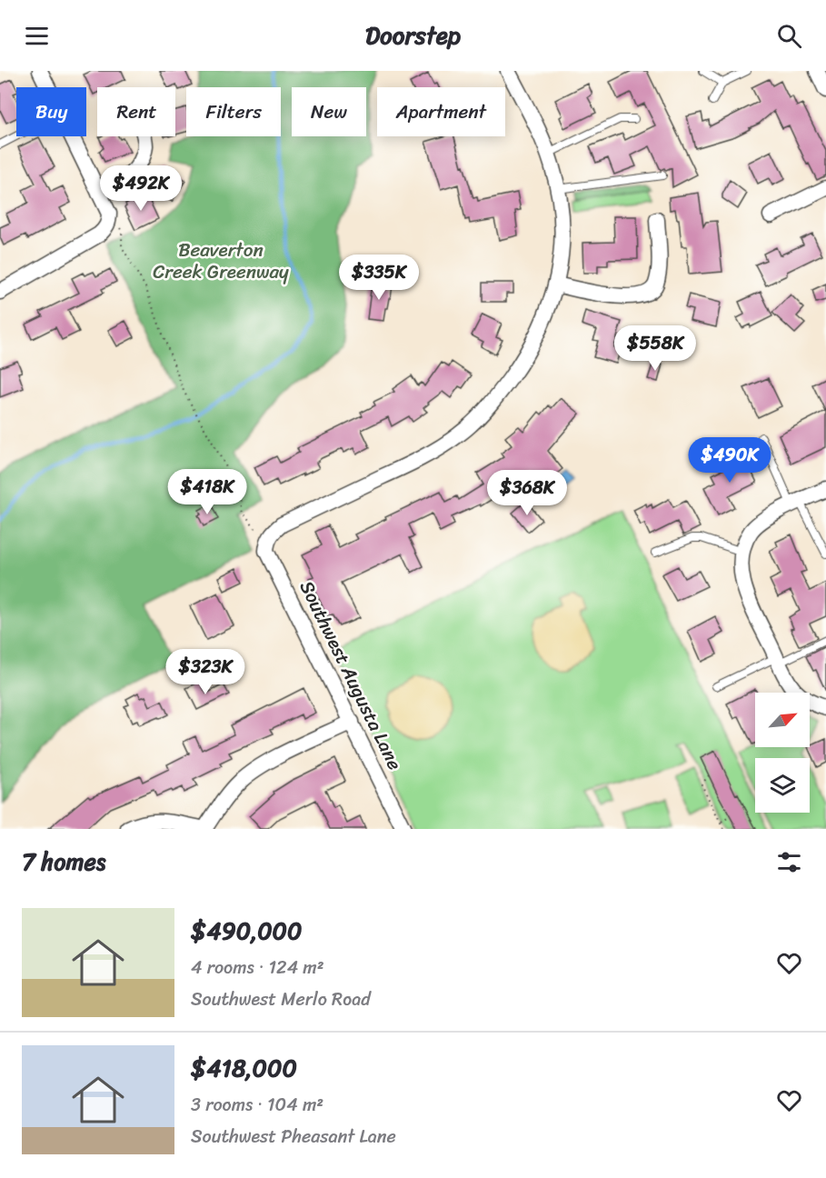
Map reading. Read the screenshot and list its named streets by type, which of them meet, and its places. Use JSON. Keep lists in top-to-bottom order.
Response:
{
  "streets": {
    "street": ["Southwest Augusta Lane"]
  },
  "parks": ["Beaverton Creek Greenway"],
  "north": "top right",
  "page": {
    "header": "Doorstep",
    "chip": [
      "Buy",
      "Rent",
      "Filters",
      "New",
      "Apartment"
    ],
    "price": [
      "$492K",
      "$335K",
      "$558K",
      "$490K",
      "$418K",
      "$368K",
      "$323K"
    ],
    "heading": "7 homes",
    "list": [
      {
        "name": "$490,000",
        "note": "4 rooms · 124 m² · Southwest Merlo Road"
      },
      {
        "name": "$418,000",
        "note": "3 rooms · 104 m² · Southwest Pheasant Lane"
      }
    ]
  }
}
